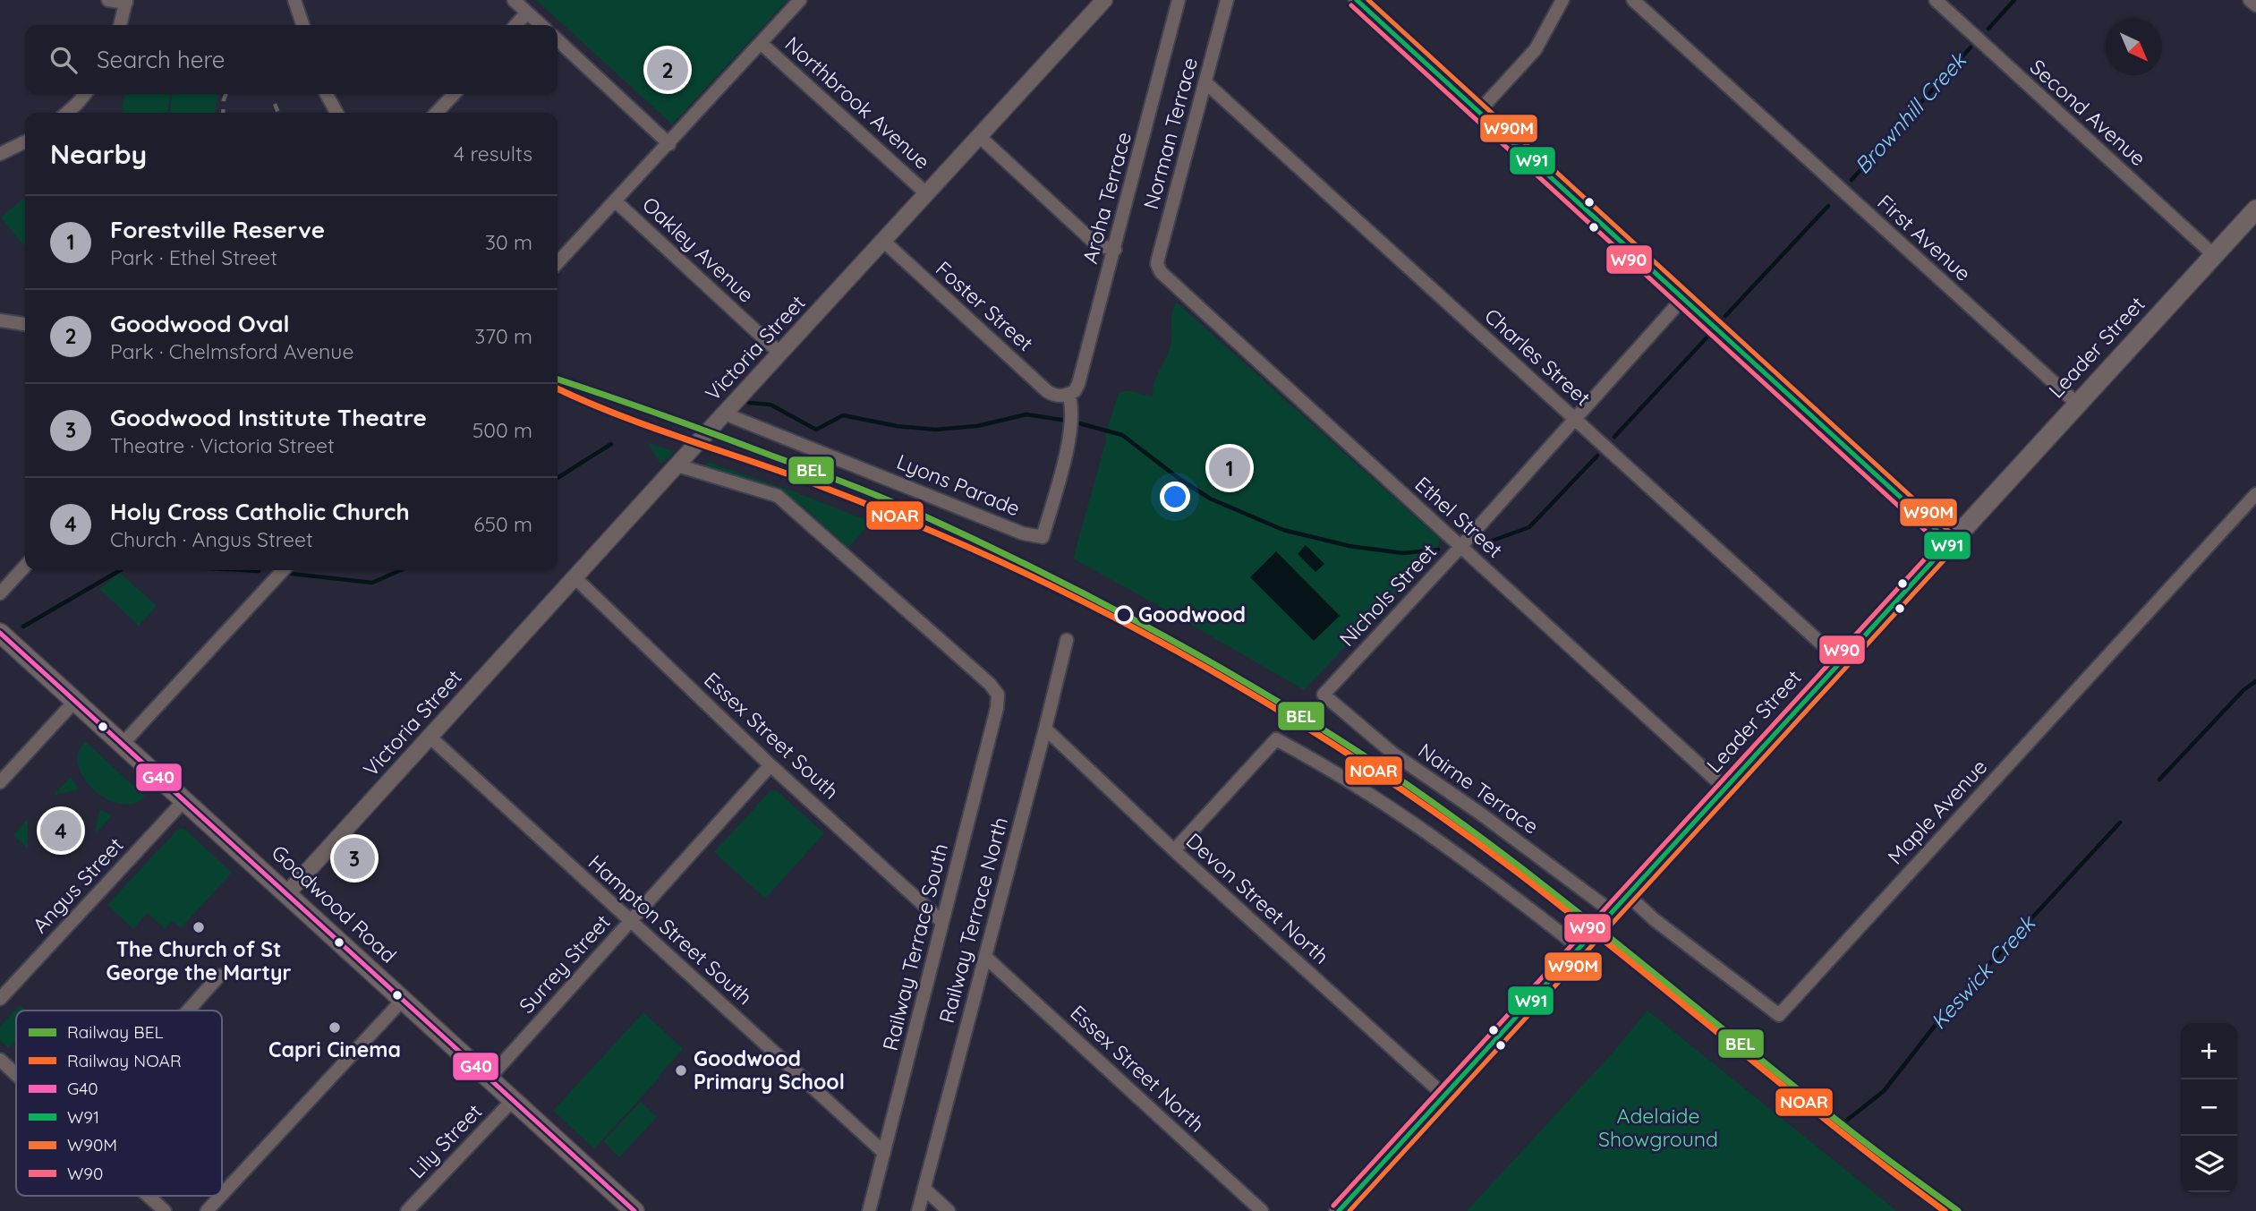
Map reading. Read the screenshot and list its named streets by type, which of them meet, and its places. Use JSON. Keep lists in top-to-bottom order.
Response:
{
  "streets": {
    "main road": ["Leader Street", "Goodwood Road"],
    "street": [
      "Northbrook Avenue",
      "Second Avenue",
      "Norman Terrace",
      "Aroha Terrace",
      "First Avenue",
      "Oakley Avenue",
      "Foster Street",
      "Victoria Street",
      "Charles Street",
      "Lyons Parade",
      "Ethel Street",
      "Nichols Street",
      "Essex Street South",
      "Nairne Terrace",
      "Maple Avenue",
      "Angus Street",
      "Devon Street North",
      "Railway Terrace North",
      "Hampton Street South",
      "Railway Terrace South",
      "Surrey Street",
      "Essex Street North",
      "Lily Street"
    ]
  },
  "crossings": [
    ["Northbrook Avenue", "Victoria Street"],
    ["Second Avenue", "Leader Street"],
    ["Norman Terrace", "Charles Street"],
    ["Norman Terrace", "Ethel Street"],
    ["Aroha Terrace", "Foster Street"],
    ["Aroha Terrace", "Lyons Parade"],
    ["First Avenue", "Leader Street"],
    ["Oakley Avenue", "Victoria Street"],
    ["Foster Street", "Victoria Street"],
    ["Foster Street", "Lyons Parade"],
    ["Leader Street", "Charles Street"],
    ["Leader Street", "Ethel Street"],
    ["Leader Street", "Nairne Terrace"],
    ["Leader Street", "Maple Avenue"],
    ["Leader Street", "Devon Street North"],
    ["Victoria Street", "Lyons Parade"],
    ["Victoria Street", "Essex Street South"],
    ["Victoria Street", "Goodwood Road"],
    ["Victoria Street", "Hampton Street South"],
    ["Victoria Street", "Railway Terrace South"],
    ["Charles Street", "Nichols Street"],
    ["Ethel Street", "Nichols Street"],
    ["Nichols Street", "Nairne Terrace"],
    ["Essex Street South", "Railway Terrace South"],
    ["Essex Street South", "Surrey Street"],
    ["Angus Street", "Goodwood Road"],
    ["Devon Street North", "Railway Terrace North"],
    ["Goodwood Road", "Surrey Street"],
    ["Goodwood Road", "Lily Street"],
    ["Railway Terrace North", "Essex Street North"],
    ["Hampton Street South", "Railway Terrace South"],
    ["Hampton Street South", "Surrey Street"]
  ],
  "water": ["Brownhill Creek", "Keswick Creek"],
  "parks": ["Adelaide Showground"],
  "places": [
    "Goodwood",
    "The Church of St George the Martyr",
    "Capri Cinema",
    "Goodwood Primary School"
  ],
  "lines": [
    "transit line W91",
    "transit line W90M",
    "transit line W90",
    "rail line BEL",
    "rail line NOAR",
    "transit line G40"
  ],
  "legend": [
    "Railway BEL",
    "Railway NOAR",
    "G40",
    "W91",
    "W90M",
    "W90"
  ],
  "north": "bottom right",
  "page": {
    "search": "Search here",
    "pins": [
      "2",
      "1",
      "4",
      "3"
    ],
    "heading": ["Nearby", "4 results"],
    "list": [
      {
        "mark": "1",
        "name": "Forestville Reserve",
        "note": "Park · Ethel Street",
        "value": "30 m"
      },
      {
        "mark": "2",
        "name": "Goodwood Oval",
        "note": "Park · Chelmsford Avenue",
        "value": "370 m"
      },
      {
        "mark": "3",
        "name": "Goodwood Institute Theatre",
        "note": "Theatre · Victoria Street",
        "value": "500 m"
      },
      {
        "mark": "4",
        "name": "Holy Cross Catholic Church",
        "note": "Church · Angus Street",
        "value": "650 m"
      }
    ],
    "map_buttons": ["+", "−"]
  }
}
